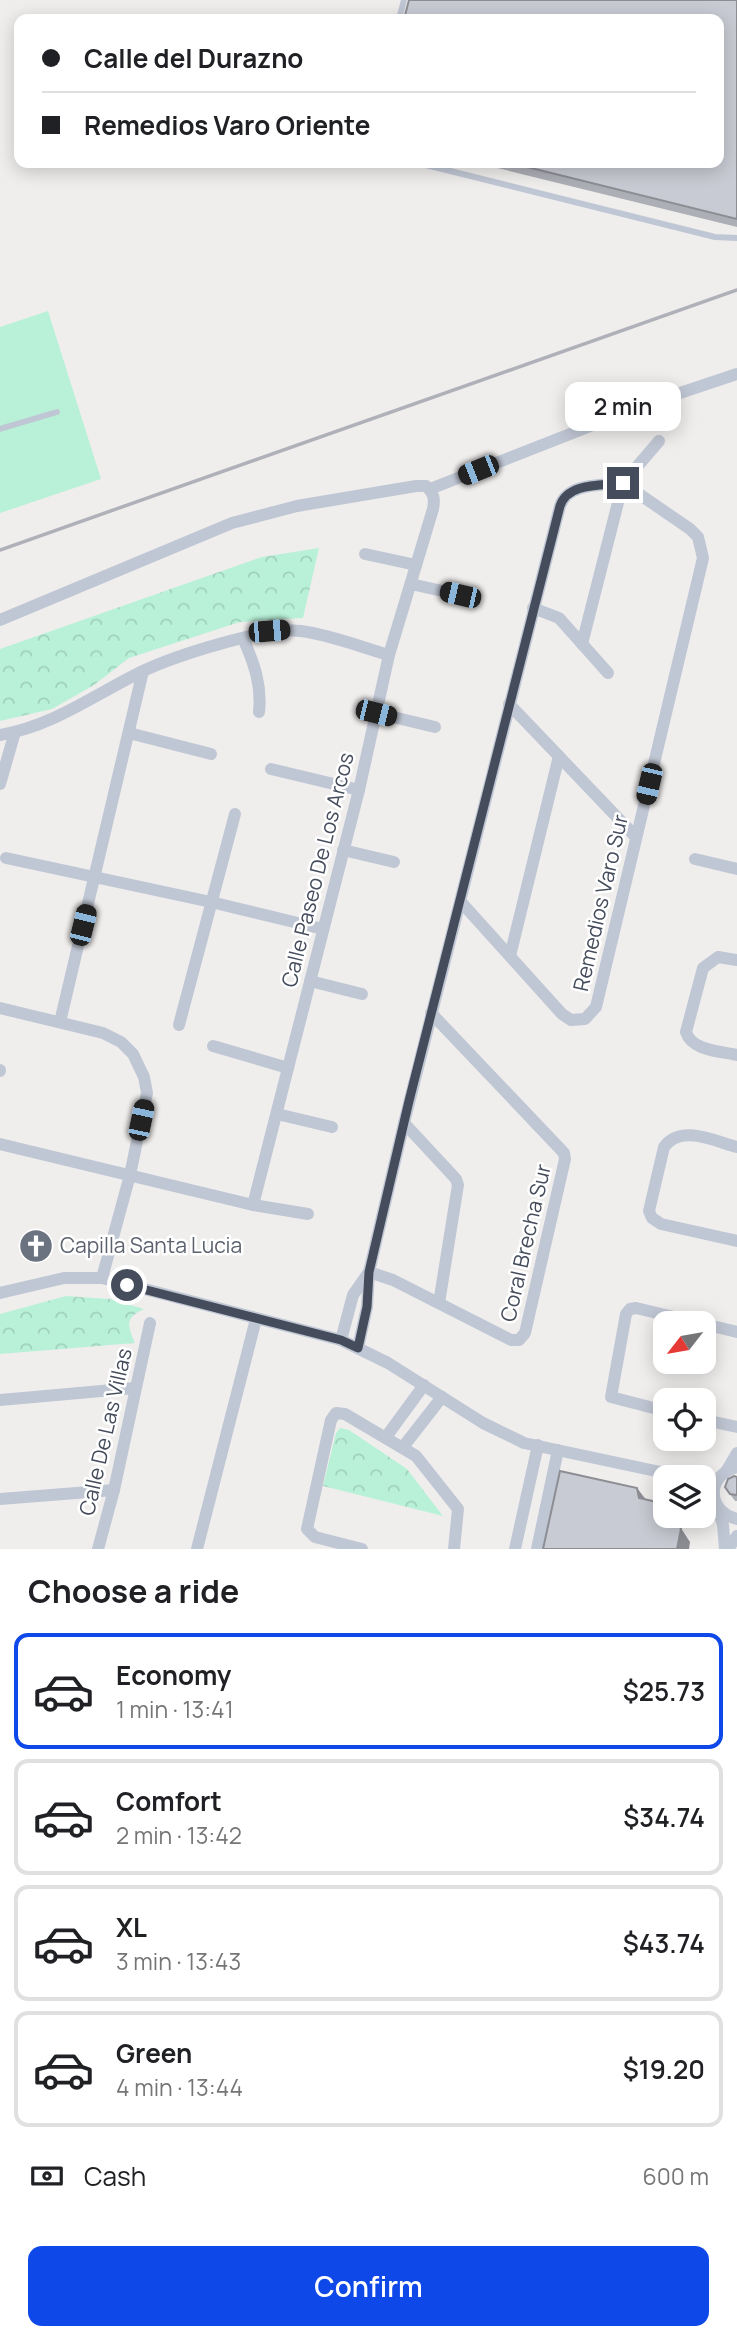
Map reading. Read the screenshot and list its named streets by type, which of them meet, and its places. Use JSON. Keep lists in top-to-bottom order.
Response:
{
  "streets": {
    "street": [
      "Calle Paseo De Los Arcos",
      "Remedios Varo Sur",
      "Coral Brecha Sur",
      "Calle De Las Villas"
    ]
  },
  "places": {
    "church": ["Capilla Santa Lucia"]
  },
  "north": "bottom left",
  "page": {
    "banner": ["Calle del Durazno", "Remedios Varo Oriente"],
    "bubble": "2 min",
    "heading": "Choose a ride",
    "list": [
      {
        "name": "Economy",
        "note": "1 min · 13:41",
        "value": "$25.73"
      },
      {
        "name": "Comfort",
        "note": "2 min · 13:42",
        "value": "$34.74"
      },
      {
        "name": "XL",
        "note": "3 min · 13:43",
        "value": "$43.74"
      },
      {
        "name": "Green",
        "note": "4 min · 13:44",
        "value": "$19.20"
      }
    ],
    "pay": ["Cash", "600 m"],
    "buttons": "Confirm"
  }
}
